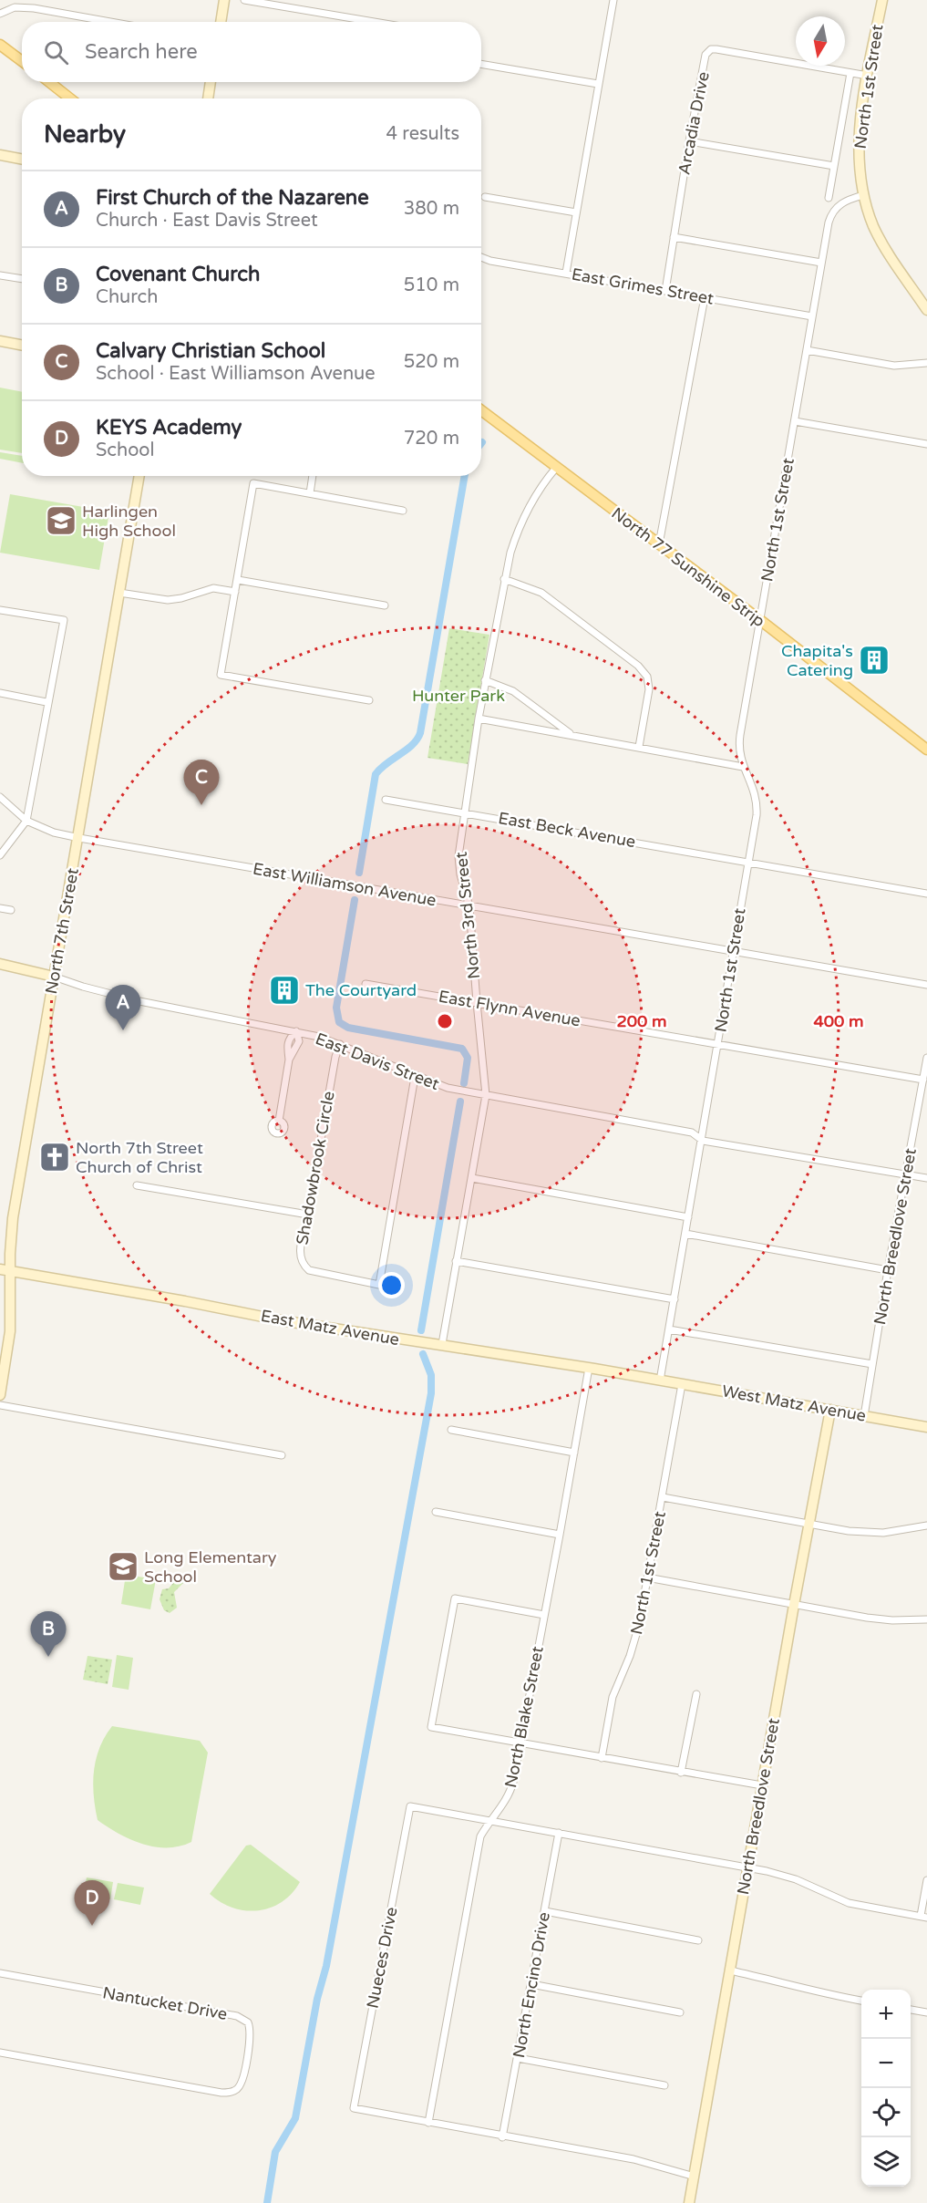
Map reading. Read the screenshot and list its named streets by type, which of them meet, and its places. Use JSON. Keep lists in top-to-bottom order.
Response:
{
  "streets": {
    "main road": ["North 77 Sunshine Strip"],
    "street": [
      "North 1st Street",
      "Arcadia Drive",
      "East Grimes Street",
      "East Beck Avenue",
      "East Williamson Avenue",
      "North 3rd Street",
      "North 7th Street",
      "East Flynn Avenue",
      "East Davis Street",
      "Shadowbrook Circle",
      "North Breedlove Street",
      "East Matz Avenue",
      "West Matz Avenue",
      "North Blake Street",
      "Nueces Drive",
      "North Encino Drive",
      "Nantucket Drive"
    ]
  },
  "crossings": [
    ["North 1st Street", "Arcadia Drive"],
    ["North 1st Street", "East Grimes Street"],
    ["North 1st Street", "North 77 Sunshine Strip"],
    ["North 1st Street", "East Beck Avenue"],
    ["North 1st Street", "East Williamson Avenue"],
    ["North 1st Street", "East Flynn Avenue"],
    ["North 1st Street", "East Davis Street"],
    ["North 1st Street", "East Matz Avenue"],
    ["North 1st Street", "West Matz Avenue"],
    ["Arcadia Drive", "East Grimes Street"],
    ["North 77 Sunshine Strip", "North 3rd Street"],
    ["East Beck Avenue", "North 3rd Street"],
    ["East Williamson Avenue", "North 3rd Street"],
    ["East Williamson Avenue", "North 7th Street"],
    ["North 3rd Street", "East Flynn Avenue"],
    ["North 3rd Street", "East Davis Street"],
    ["North 3rd Street", "East Matz Avenue"],
    ["North 7th Street", "East Davis Street"],
    ["North 7th Street", "East Matz Avenue"],
    ["East Flynn Avenue", "North Breedlove Street"],
    ["East Davis Street", "Shadowbrook Circle"],
    ["East Davis Street", "North Breedlove Street"],
    ["North Breedlove Street", "West Matz Avenue"],
    ["East Matz Avenue", "West Matz Avenue"],
    ["East Matz Avenue", "North Blake Street"],
    ["North Blake Street", "Nueces Drive"]
  ],
  "parks": ["Hunter Park"],
  "places": {
    "school or university": ["Harlingen High School", "Long Elementary School"],
    "building": ["Chapita's Catering", "The Courtyard"],
    "church": ["North 7th Street Church of Christ"]
  },
  "north": "bottom",
  "page": {
    "search": "Search here",
    "heading": ["Nearby", "4 results"],
    "list": [
      {
        "mark": "A",
        "name": "First Church of the Nazarene",
        "note": "Church · East Davis Street",
        "value": "380 m"
      },
      {
        "mark": "B",
        "name": "Covenant Church",
        "note": "Church",
        "value": "510 m"
      },
      {
        "mark": "C",
        "name": "Calvary Christian School",
        "note": "School · East Williamson Avenue",
        "value": "520 m"
      },
      {
        "mark": "D",
        "name": "KEYS Academy",
        "note": "School",
        "value": "720 m"
      }
    ],
    "pins": [
      "C",
      "A",
      "B",
      "D"
    ],
    "map_buttons": ["+", "−"]
  },
  "rings": ["200 m", "400 m"]
}
